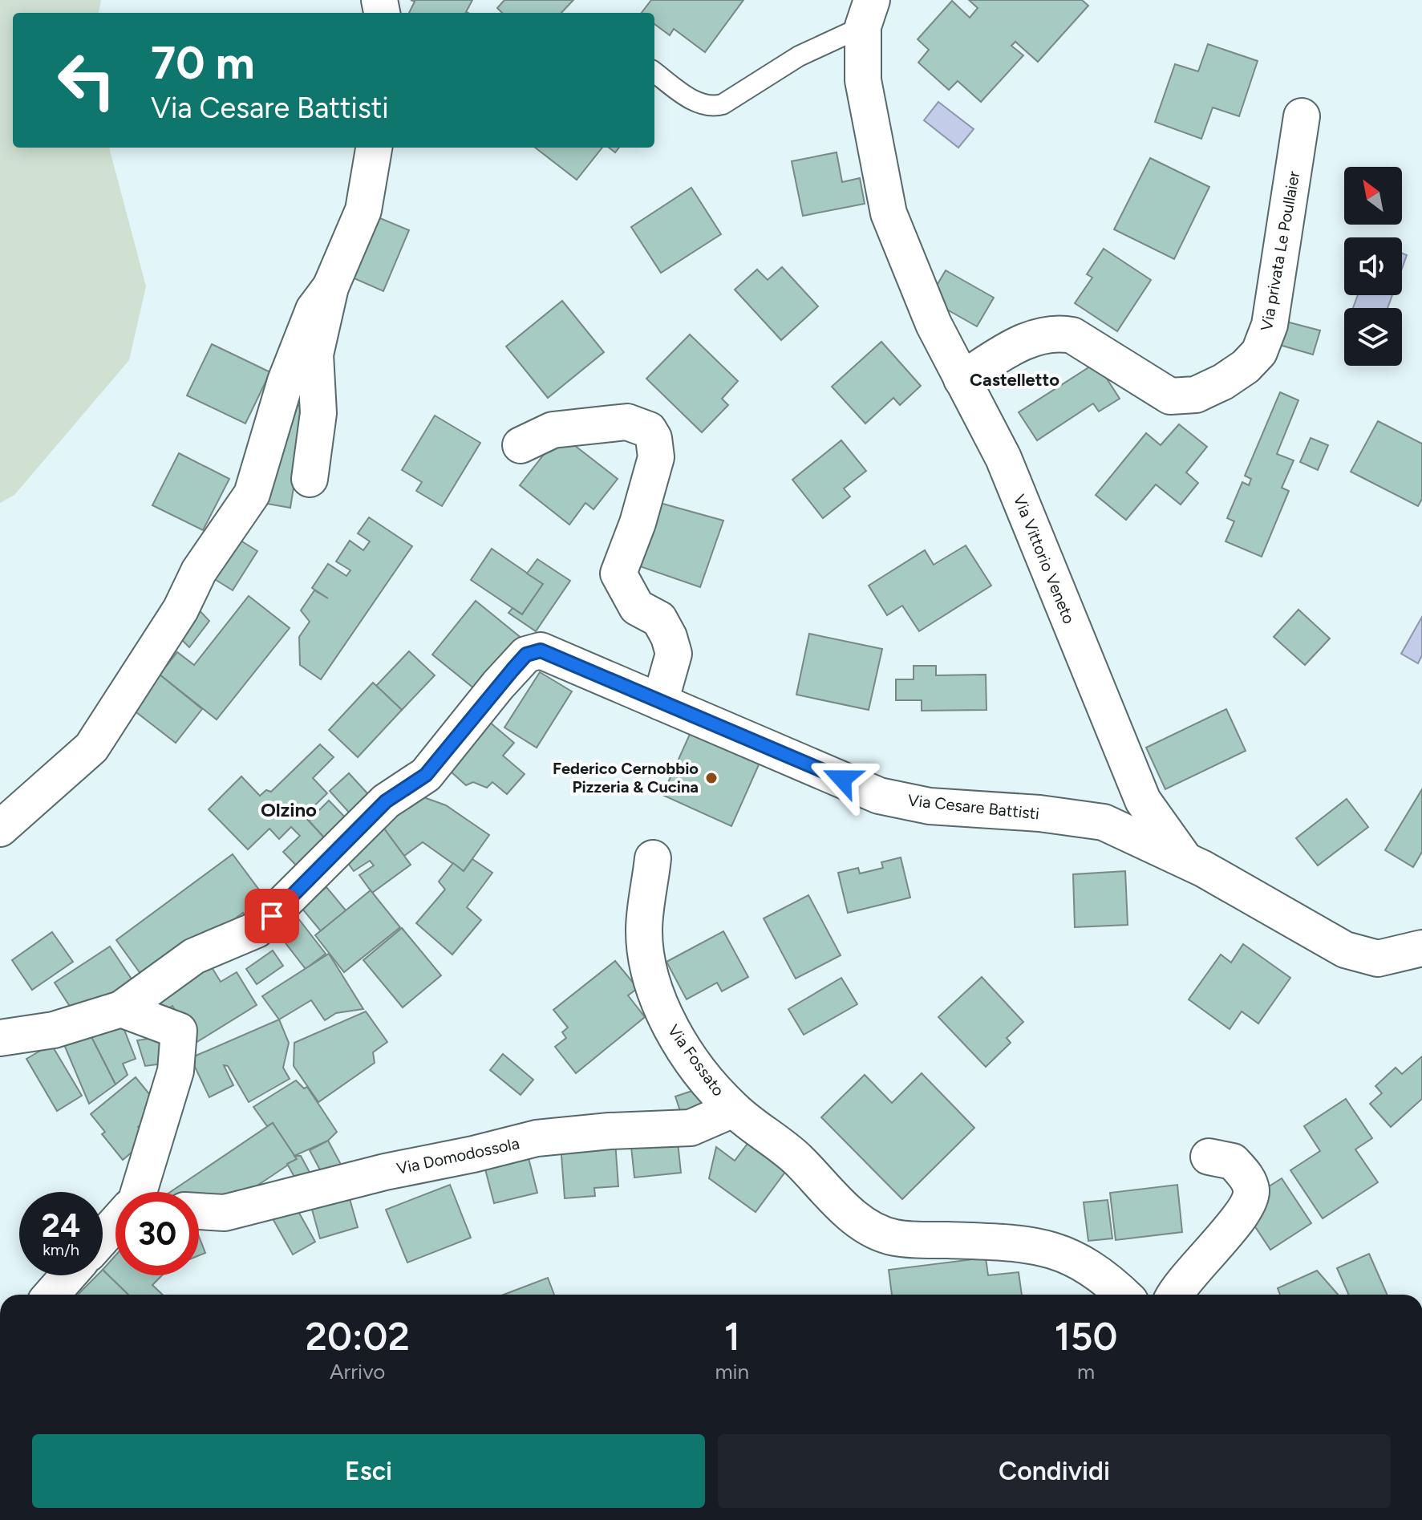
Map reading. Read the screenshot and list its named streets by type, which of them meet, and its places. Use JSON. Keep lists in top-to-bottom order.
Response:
{
  "streets": {
    "street": [
      "Via privata Le Poullaier",
      "Via Vittorio Veneto",
      "Via Cesare Battisti",
      "Via Fossato",
      "Via Domodossola"
    ]
  },
  "crossings": [
    ["Via privata Le Poullaier", "Via Vittorio Veneto"],
    ["Via Vittorio Veneto", "Via Cesare Battisti"],
    ["Via Fossato", "Via Domodossola"]
  ],
  "districts": ["Castelletto", "Olzino"],
  "places": ["Federico Cernobbio Pizzeria & Cucina"],
  "north": "top left",
  "page": {
    "turn": ["70 m", "Via Cesare Battisti"],
    "speed": "24 km/h",
    "limit": "30",
    "eta": [
      "20:02",
      "Arrivo",
      "1",
      "min",
      "150",
      "m"
    ],
    "buttons": ["Esci", "Condividi"]
  }
}
